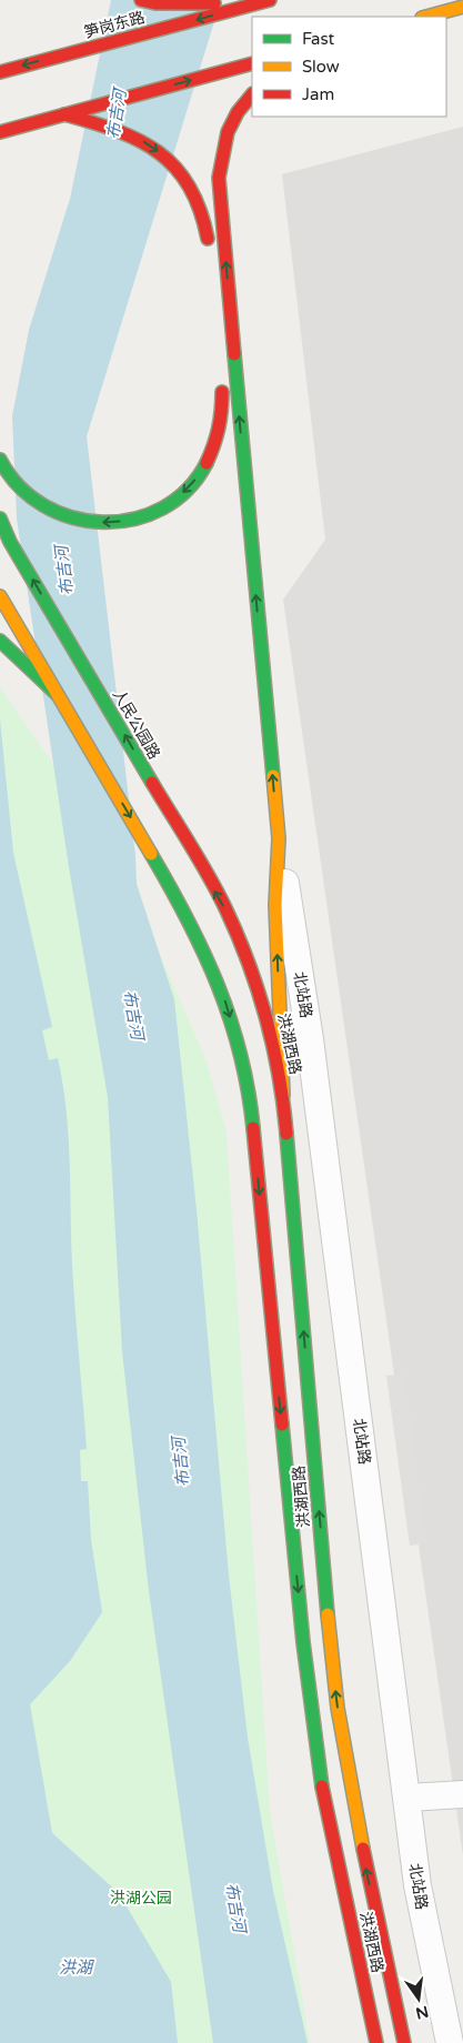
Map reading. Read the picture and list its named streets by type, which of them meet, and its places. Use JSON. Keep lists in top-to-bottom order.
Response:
{
  "streets": {
    "main road": ["笋岗东路", "人民公园路", "洪湖西路"],
    "street": ["北站路"]
  },
  "crossings": [
    ["人民公园路", "洪湖西路"]
  ],
  "water": ["布吉河", "洪湖"],
  "parks": ["洪湖公园"],
  "legend": ["Fast", "Slow", "Jam"],
  "north": "bottom"
}
